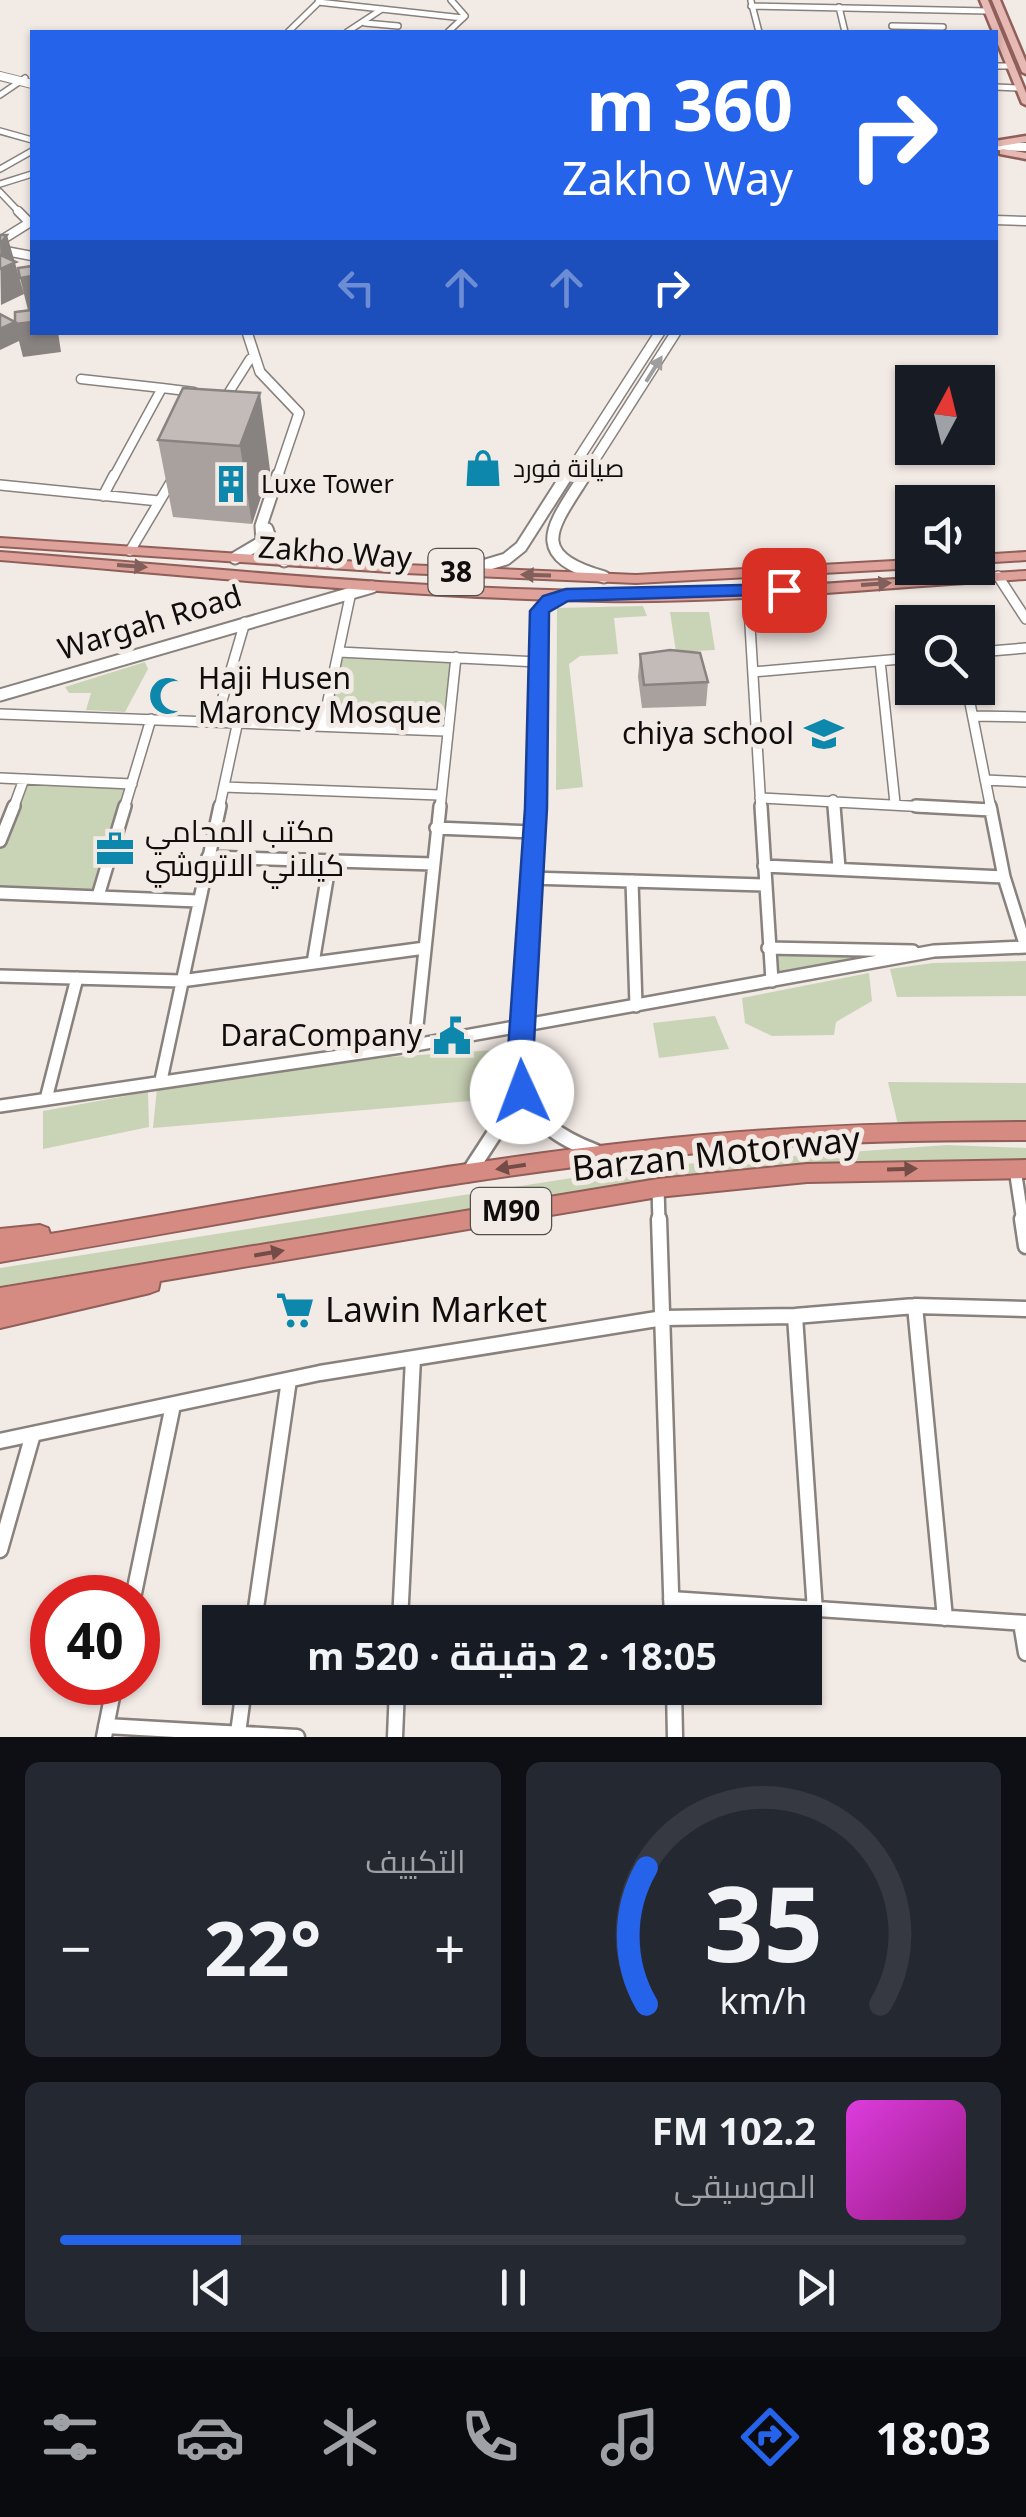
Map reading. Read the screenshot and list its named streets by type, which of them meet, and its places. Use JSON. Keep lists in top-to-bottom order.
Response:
{
  "streets": {
    "highway": [
      "Zakho Way",
      "38",
      "Barzan Motorway",
      "M90"
    ],
    "street": ["Wargah Road"]
  },
  "crossings": [
    ["Zakho Way", "Wargah Road"]
  ],
  "places": {
    "shop": ["صيانة فورد"],
    "building": ["Luxe Tower"],
    "mosque": ["Haji Husen Maroncy Mosque"],
    "school or university": ["chiya school"],
    "office": ["مكتب المحامي كيلاني الاتروشي"],
    "public building": ["DaraCompany"],
    "supermarket": ["Lawin Market"]
  },
  "north": "top",
  "page": {
    "turn": ["360 m", "Zakho Way"],
    "limit": "40",
    "trip": "18:05 · 2 دقيقة · 520 m",
    "tile": "التكييف",
    "heat": ["−", "22°", "+"],
    "song": ["102.2 FM", "الموسيقى"],
    "tabs": "18:03",
    "gauge": ["35", "km/h"]
  }
}
